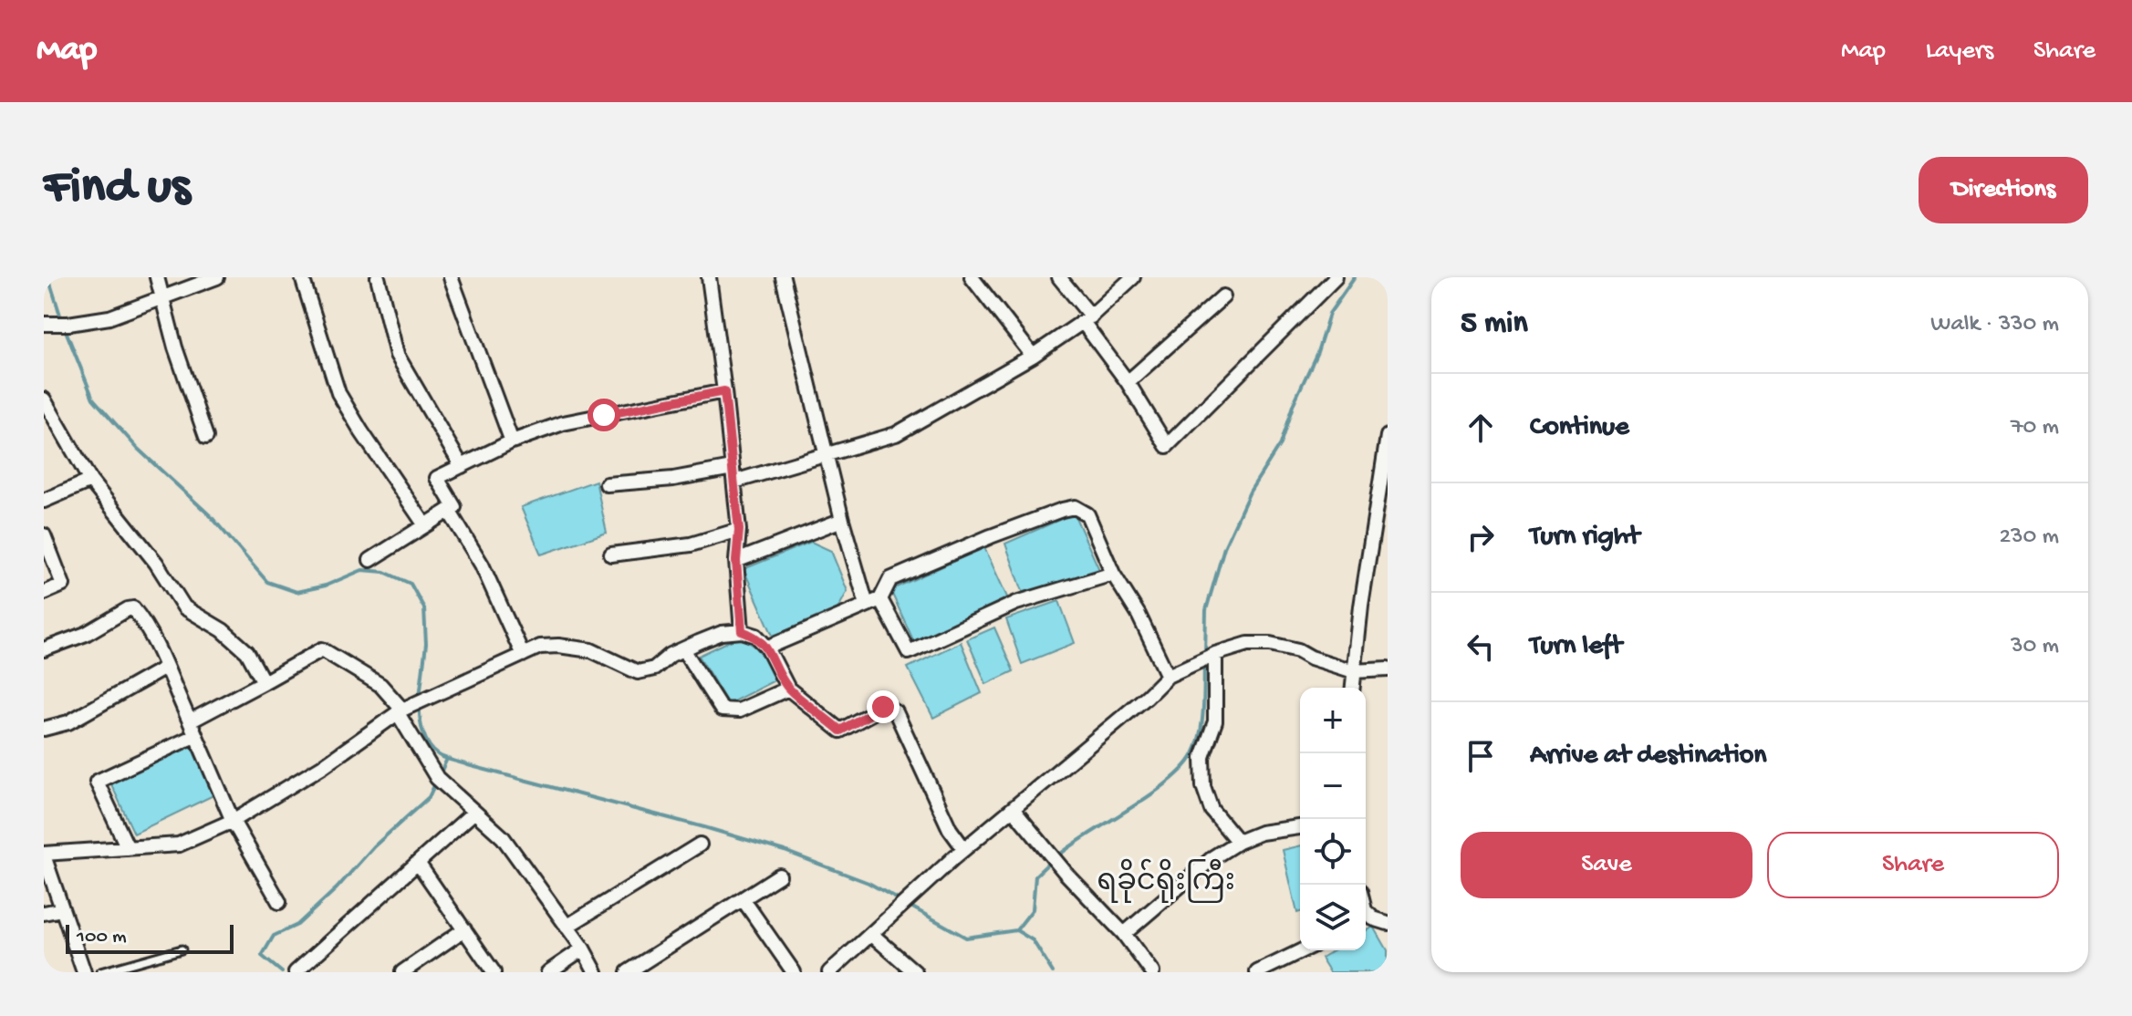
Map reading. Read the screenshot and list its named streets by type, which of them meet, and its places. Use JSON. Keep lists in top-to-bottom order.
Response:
{
  "districts": ["ရခိုင်ရိုးကြီး"],
  "scale_bar": "100 m",
  "page": {
    "header": "Map",
    "nav": ["Map", "Layers", "Share"],
    "buttons": [
      "Directions",
      ["Save", "Share"]
    ],
    "title": "Find us",
    "heading": ["5 min", "Walk · 330 m"],
    "list": [
      ["Continue", "70 m"],
      ["Turn right", "230 m"],
      ["Turn left", "30 m"],
      "Arrive at destination"
    ],
    "map_buttons": ["+", "−"],
    "scale": "100 m"
  }
}
